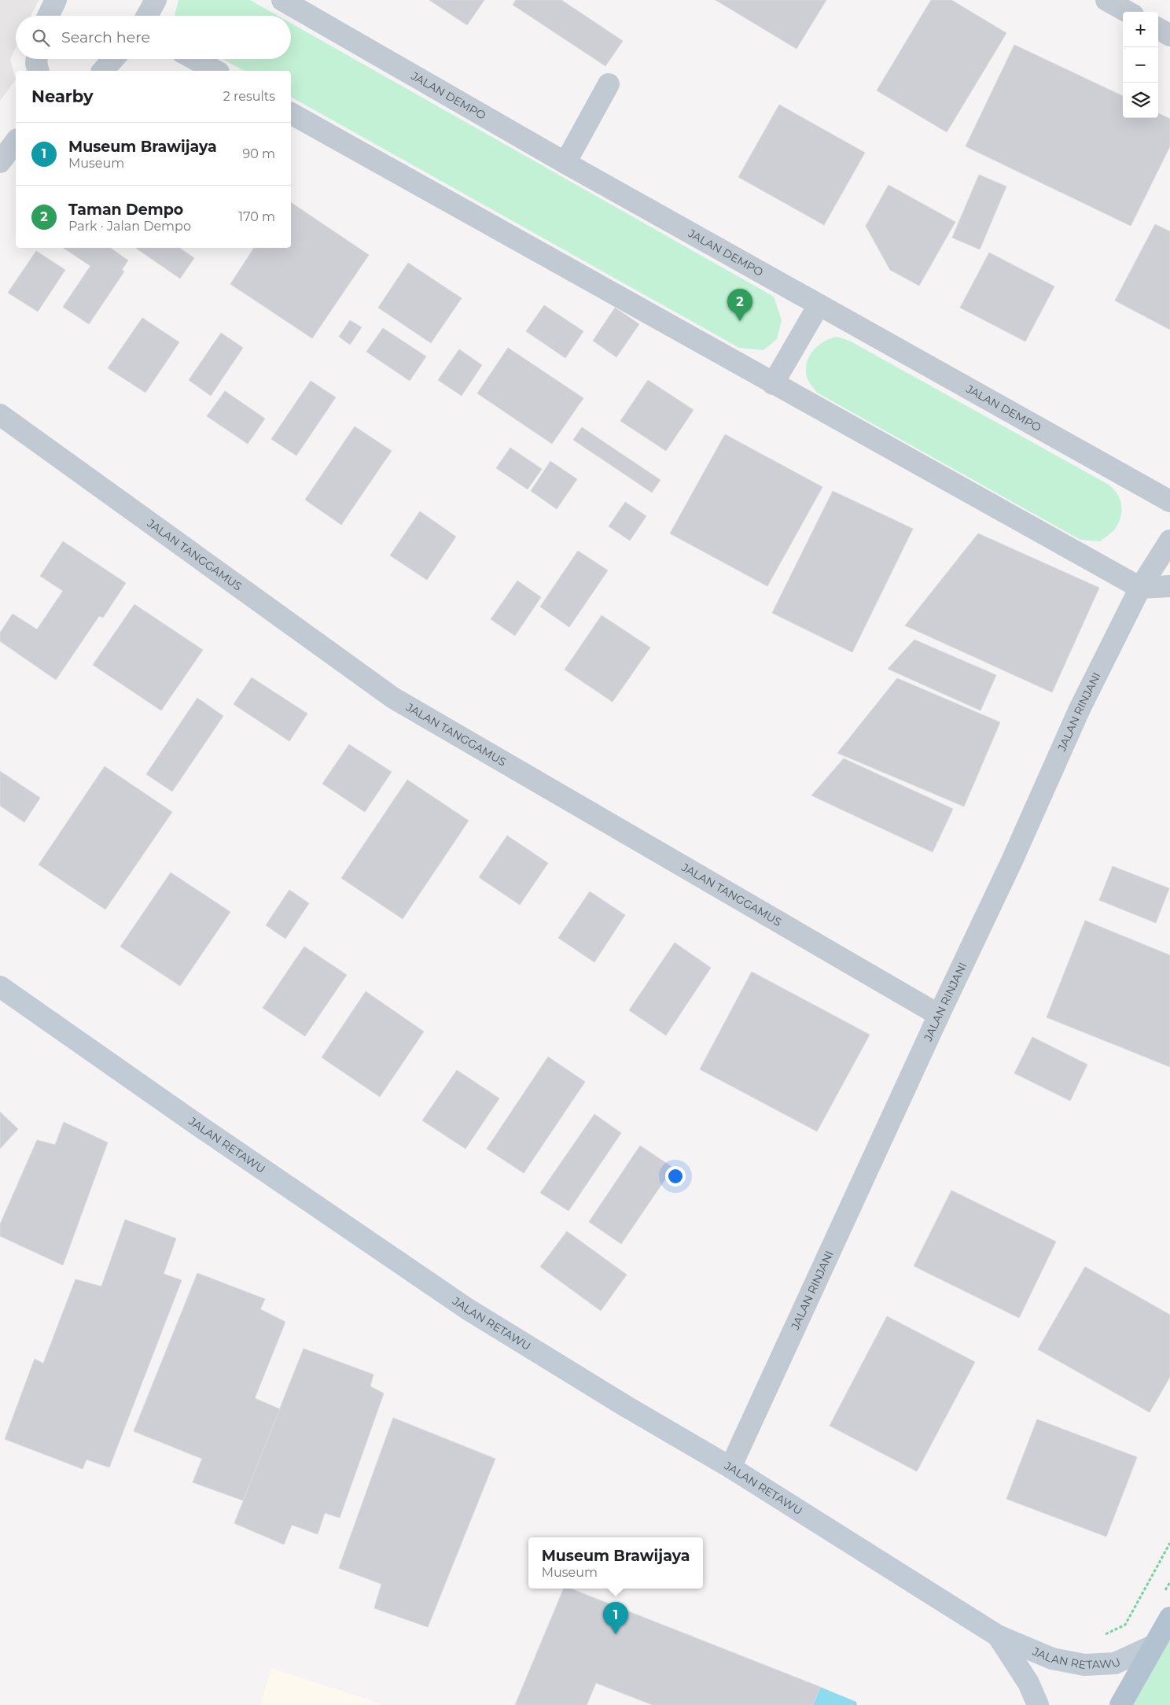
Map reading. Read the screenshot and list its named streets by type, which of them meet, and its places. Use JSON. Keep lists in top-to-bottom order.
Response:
{
  "streets": {
    "main road": ["JALAN RETAWU"],
    "street": ["JALAN DEMPO", "JALAN TANGGAMUS", "JALAN RINJANI"]
  },
  "crossings": [
    ["JALAN TANGGAMUS", "JALAN RINJANI"],
    ["JALAN RINJANI", "JALAN RETAWU"]
  ],
  "page": {
    "map_buttons": ["+", "−"],
    "search": "Search here",
    "heading": ["Nearby", "2 results"],
    "list": [
      {
        "mark": "1",
        "name": "Museum Brawijaya",
        "note": "Museum",
        "value": "90 m"
      },
      {
        "mark": "2",
        "name": "Taman Dempo",
        "note": "Park · Jalan Dempo",
        "value": "170 m"
      }
    ],
    "pins": ["2", "1"],
    "popup": ["Museum Brawijaya", "Museum"]
  }
}
